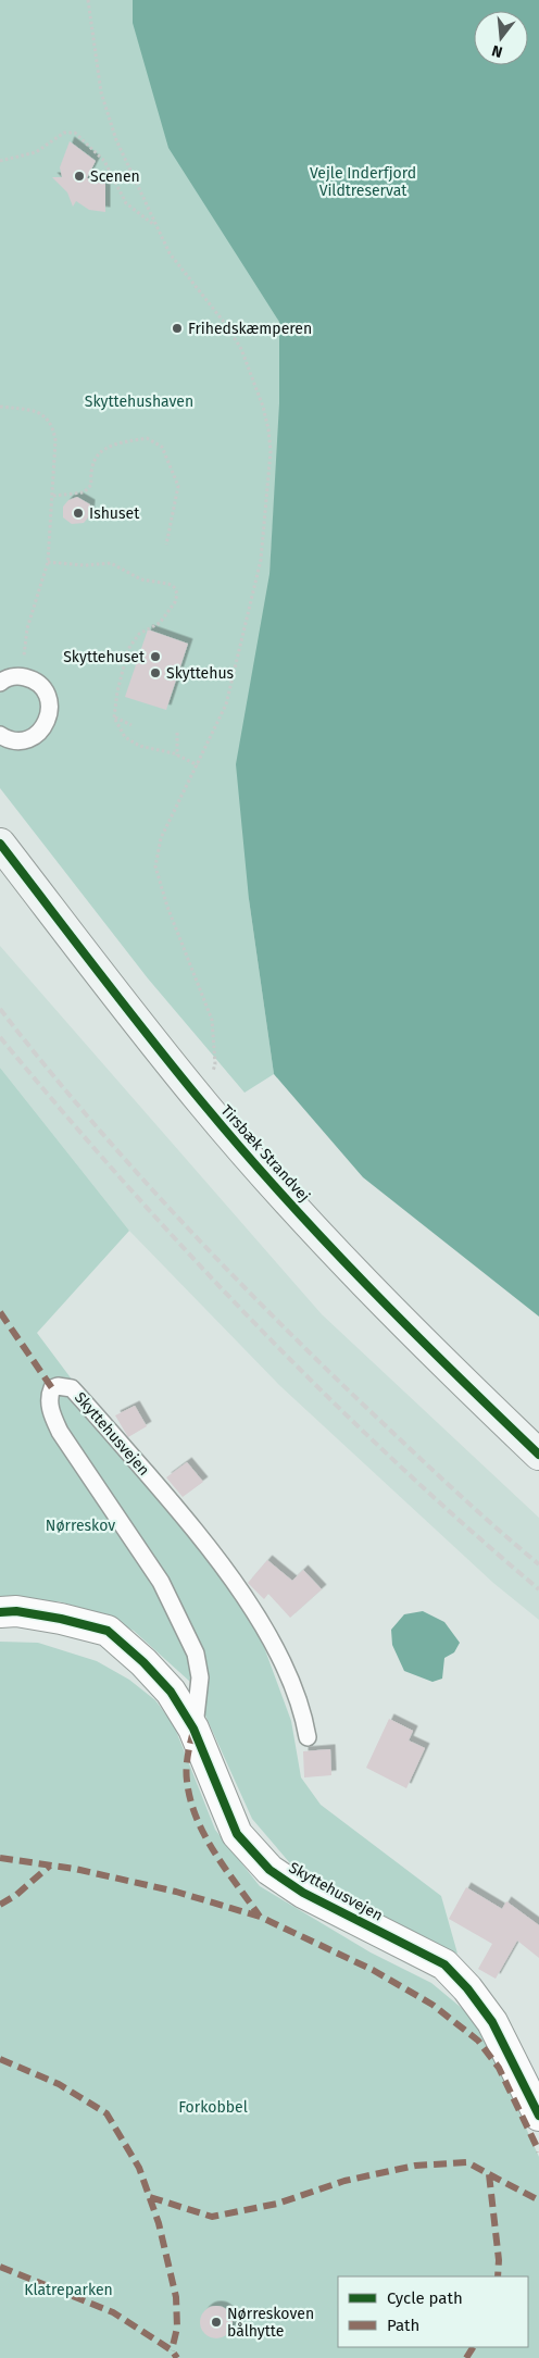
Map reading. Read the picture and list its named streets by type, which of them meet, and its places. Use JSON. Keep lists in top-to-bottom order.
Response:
{
  "streets": {
    "street": ["Tirsbæk Strandvej", "Skyttehusvejen"]
  },
  "parks": [
    "Vejle Inderfjord Vildtreservat",
    "Skyttehushaven",
    "Nørreskov",
    "Forkobbel",
    "Klatreparken"
  ],
  "places": [
    "Scenen",
    "Frihedskæmperen",
    "Ishuset",
    "Skyttehuset",
    "Skyttehus",
    "Nørreskoven bålhytte"
  ],
  "legend": ["Cycle path", "Path"],
  "north": "bottom"
}
